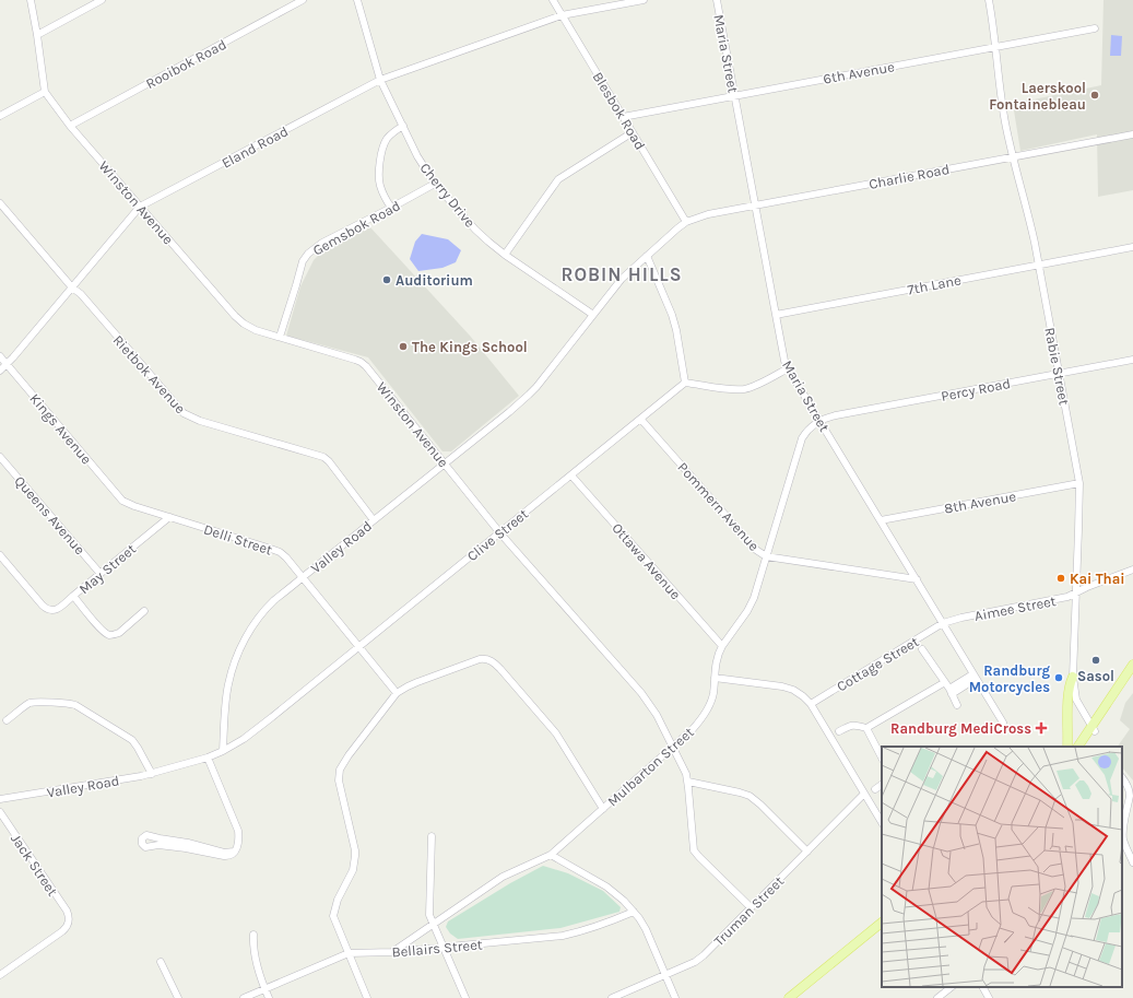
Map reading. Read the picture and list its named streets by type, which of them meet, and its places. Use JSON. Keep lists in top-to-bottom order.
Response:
{
  "streets": {
    "street": [
      "Maria Street",
      "Rooibok Road",
      "6th Avenue",
      "Blesbok Road",
      "Eland Road",
      "Charlie Road",
      "Cherry Drive",
      "Winston Avenue",
      "Gemsbok Road",
      "7th Lane",
      "Rabie Street",
      "Rietbok Avenue",
      "Percy Road",
      "Kings Avenue",
      "8th Avenue",
      "Pommern Avenue",
      "Queens Avenue",
      "Clive Street",
      "Delli Street",
      "Valley Road",
      "Ottawa Avenue",
      "May Street",
      "Aimee Street",
      "Cottage Street",
      "Mulbarton Street",
      "Jack Street",
      "Truman Street",
      "Bellairs Street"
    ]
  },
  "crossings": [
    ["Maria Street", "6th Avenue"],
    ["Maria Street", "Charlie Road"],
    ["Maria Street", "7th Lane"],
    ["Maria Street", "Percy Road"],
    ["Maria Street", "8th Avenue"],
    ["Maria Street", "Pommern Avenue"],
    ["Maria Street", "Aimee Street"],
    ["Maria Street", "Cottage Street"],
    ["Maria Street", "Mulbarton Street"],
    ["Rooibok Road", "Winston Avenue"],
    ["6th Avenue", "Blesbok Road"],
    ["6th Avenue", "Rabie Street"],
    ["Blesbok Road", "Eland Road"],
    ["Blesbok Road", "Charlie Road"],
    ["Blesbok Road", "Valley Road"],
    ["Eland Road", "Cherry Drive"],
    ["Eland Road", "Winston Avenue"],
    ["Eland Road", "Rietbok Avenue"],
    ["Eland Road", "Kings Avenue"],
    ["Charlie Road", "Rabie Street"],
    ["Charlie Road", "Valley Road"],
    ["Cherry Drive", "Gemsbok Road"],
    ["Cherry Drive", "Valley Road"],
    ["Winston Avenue", "Gemsbok Road"],
    ["Winston Avenue", "Clive Street"],
    ["Winston Avenue", "Valley Road"],
    ["Winston Avenue", "Mulbarton Street"],
    ["Winston Avenue", "Truman Street"],
    ["7th Lane", "Rabie Street"],
    ["Rabie Street", "Percy Road"],
    ["Rabie Street", "8th Avenue"],
    ["Rabie Street", "Aimee Street"],
    ["Rietbok Avenue", "Valley Road"],
    ["Percy Road", "Mulbarton Street"],
    ["Kings Avenue", "Delli Street"],
    ["Pommern Avenue", "Clive Street"],
    ["Pommern Avenue", "Mulbarton Street"],
    ["Queens Avenue", "May Street"],
    ["Clive Street", "Delli Street"],
    ["Clive Street", "Valley Road"],
    ["Clive Street", "Ottawa Avenue"],
    ["Delli Street", "Valley Road"],
    ["Delli Street", "May Street"],
    ["Ottawa Avenue", "Mulbarton Street"],
    ["Aimee Street", "Cottage Street"],
    ["Mulbarton Street", "Bellairs Street"]
  ],
  "districts": ["ROBIN HILLS"],
  "places": {
    "other": [
      "Laerskool Fontainebleau",
      "Auditorium",
      "The Kings School",
      "Kai Thai",
      "Sasol",
      "Randburg Motorcycles"
    ],
    "health": ["Randburg MediCross"]
  }
}
